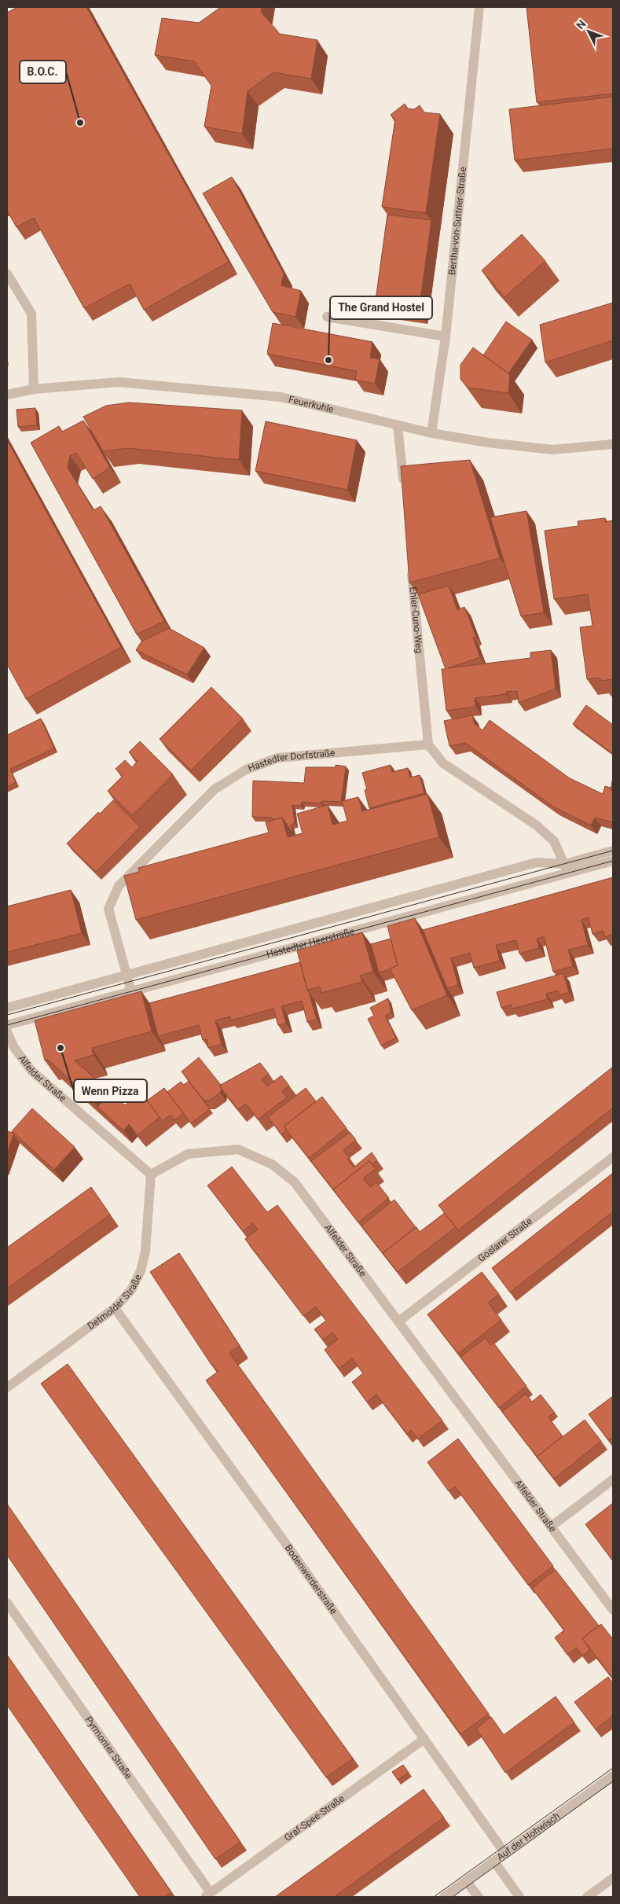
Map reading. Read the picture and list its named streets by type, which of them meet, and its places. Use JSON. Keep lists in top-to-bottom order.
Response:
{
  "streets": {
    "street": [
      "Bertha-von-Suttner-Straße",
      "Feuerkuhle",
      "Ehler-Cuno-Weg",
      "Hastedter Dorfstraße",
      "Hastedter Heerstraße",
      "Alfelder Straße",
      "Goslarer Straße",
      "Detmolder Straße",
      "Bodenwerderstraße",
      "Pyrmonter Straße",
      "Graf-Spee-Straße",
      "Auf der Hohwisch"
    ]
  },
  "crossings": [
    ["Bertha-von-Suttner-Straße", "Feuerkuhle"],
    ["Ehler-Cuno-Weg", "Hastedter Dorfstraße"],
    ["Hastedter Dorfstraße", "Hastedter Heerstraße"],
    ["Alfelder Straße", "Goslarer Straße"],
    ["Alfelder Straße", "Detmolder Straße"],
    ["Detmolder Straße", "Bodenwerderstraße"],
    ["Bodenwerderstraße", "Graf-Spee-Straße"],
    ["Bodenwerderstraße", "Auf der Hohwisch"],
    ["Pyrmonter Straße", "Graf-Spee-Straße"]
  ],
  "places": ["B.O.C.", "The Grand Hostel", "Wenn Pizza"],
  "north": "top left"
}
